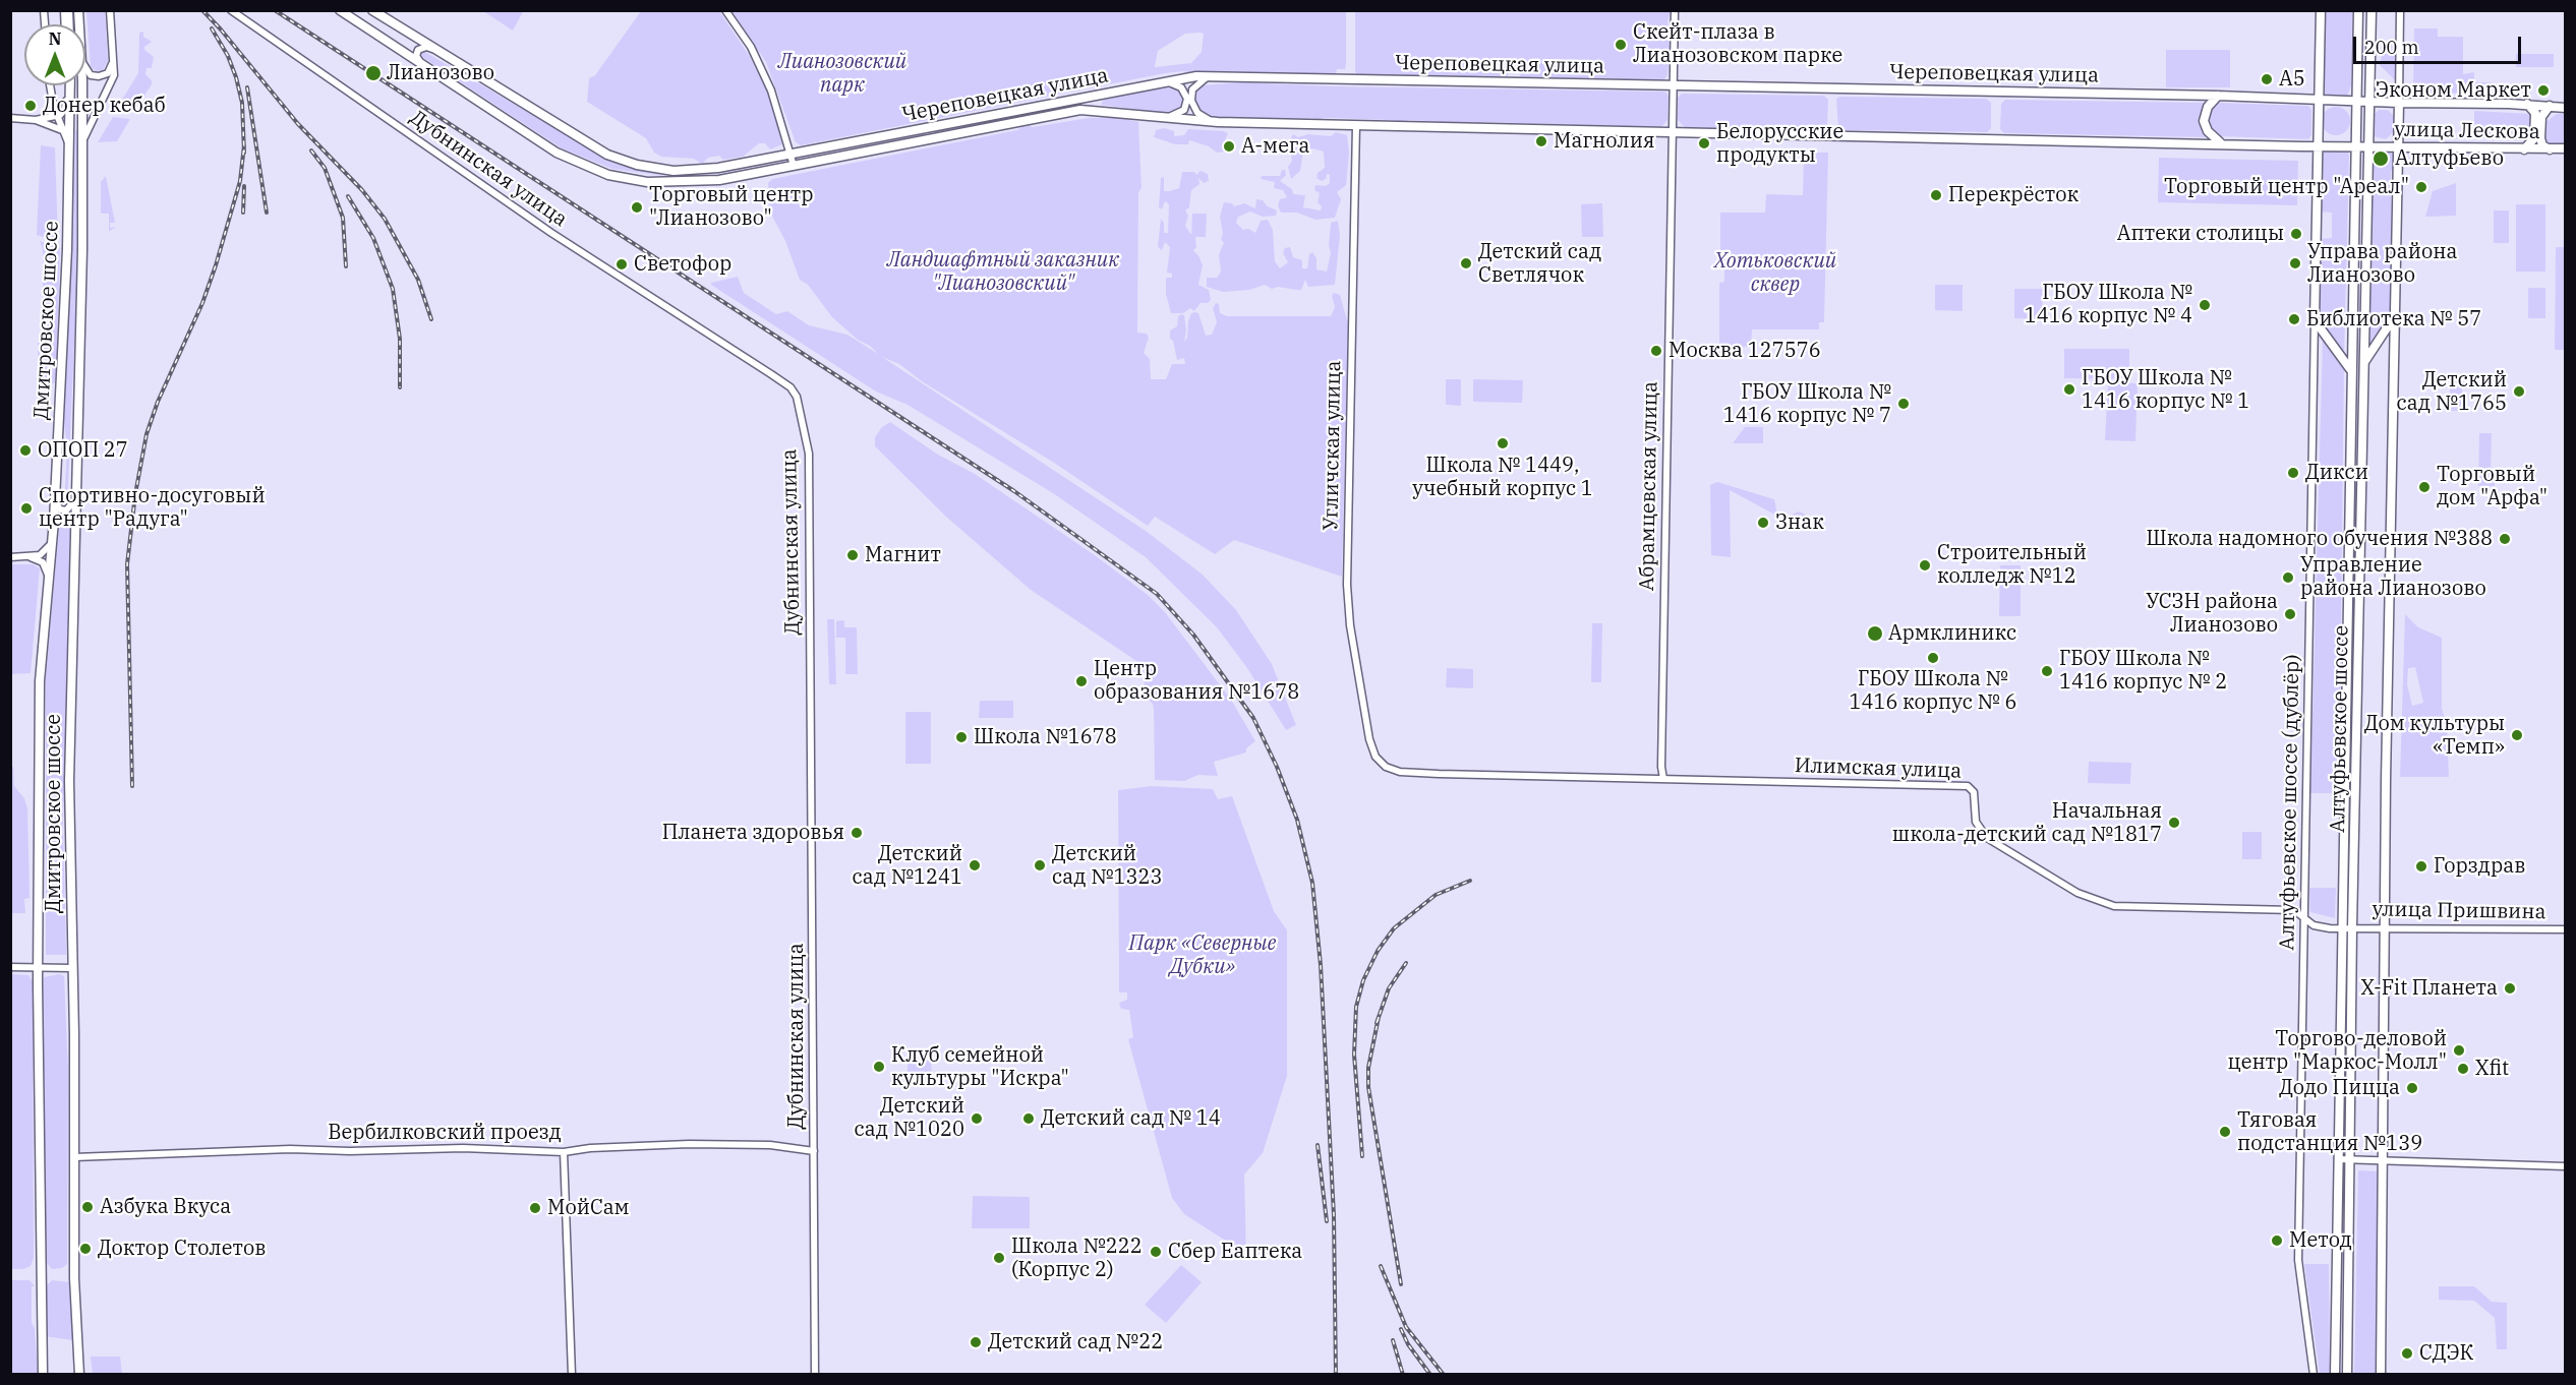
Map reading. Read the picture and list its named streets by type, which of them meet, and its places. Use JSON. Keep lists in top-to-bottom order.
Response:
{
  "streets": {
    "main road": [
      "Череповецкая улица",
      "улица Лескова",
      "Дмитровское шоссе",
      "Алтуфьевское шоссе",
      "Алтуфьевское шоссе (дублёр)"
    ],
    "street": [
      "Дубнинская улица",
      "Угличская улица",
      "Абрамцевская улица",
      "Илимская улица",
      "улица Пришвина",
      "Вербилковский проезд"
    ]
  },
  "crossings": [
    ["Череповецкая улица", "улица Лескова"],
    ["Череповецкая улица", "Угличская улица"],
    ["Череповецкая улица", "Абрамцевская улица"],
    ["Череповецкая улица", "Алтуфьевское шоссе"],
    ["Череповецкая улица", "Алтуфьевское шоссе (дублёр)"],
    ["улица Лескова", "Алтуфьевское шоссе"],
    ["Дубнинская улица", "Вербилковский проезд"],
    ["Дмитровское шоссе", "Вербилковский проезд"],
    ["Угличская улица", "Илимская улица"],
    ["Абрамцевская улица", "Илимская улица"],
    ["Алтуфьевское шоссе", "улица Пришвина"]
  ],
  "parks": [
    "Лианозовский парк",
    "Ландшафтный заказник \"Лианозовский\"",
    "Хотьковский сквер",
    "Парк «Северные Дубки»"
  ],
  "places": [
    "Скейт-плаза в Лианозовском парке",
    "Лианозово",
    "А5",
    "Эконом Маркет",
    "Донер кебаб",
    "Магнолия",
    "Белорусские продукты",
    "А-мега",
    "Алтуфьево",
    "Торговый центр \"Ареал\"",
    "Перекрёсток",
    "Торговый центр \"Лианозово\"",
    "Аптеки столицы",
    "Детский сад Светлячок",
    "Управа района Лианозово",
    "Светофор",
    "ГБОУ Школа № 1416 корпус № 4",
    "Библиотека № 57",
    "Москва 127576",
    "ГБОУ Школа № 1416 корпус № 1",
    "Детский сад №1765",
    "ГБОУ Школа № 1416 корпус № 7",
    "Школа № 1449, учебный корпус 1",
    "ОПОП 27",
    "Дикси",
    "Торговый дом \"Арфа\"",
    "Спортивно-досуговый центр \"Радуга\"",
    "Знак",
    "Школа надомного обучения №388",
    "Магнит",
    "Строительный колледж №12",
    "Управление района Лианозово",
    "УСЗН района Лианозово",
    "Армклиникс",
    "ГБОУ Школа № 1416 корпус № 6",
    "ГБОУ Школа № 1416 корпус № 2",
    "Центр образования №1678",
    "Дом культуры «Темп»",
    "Школа №1678",
    "Начальная школа-детский сад №1817",
    "Планета здоровья",
    "Детский сад №1241",
    "Детский сад №1323",
    "Горздрав",
    "X-Fit Планета",
    "Торгово-деловой центр \"Маркос-Молл\"",
    "Клуб семейной культуры \"Искра\"",
    "Xfit",
    "Додо Пицца",
    "Детский сад №1020",
    "Детский сад № 14",
    "Тяговая подстанция №139",
    "Азбука Вкуса",
    "МойСам",
    "Метод",
    "Доктор Столетов",
    "Сбер Еаптека",
    "Школа №222 (Корпус 2)",
    "Детский сад №22",
    "СДЭК"
  ],
  "scale_bar": "200 m",
  "north": "top"
}
